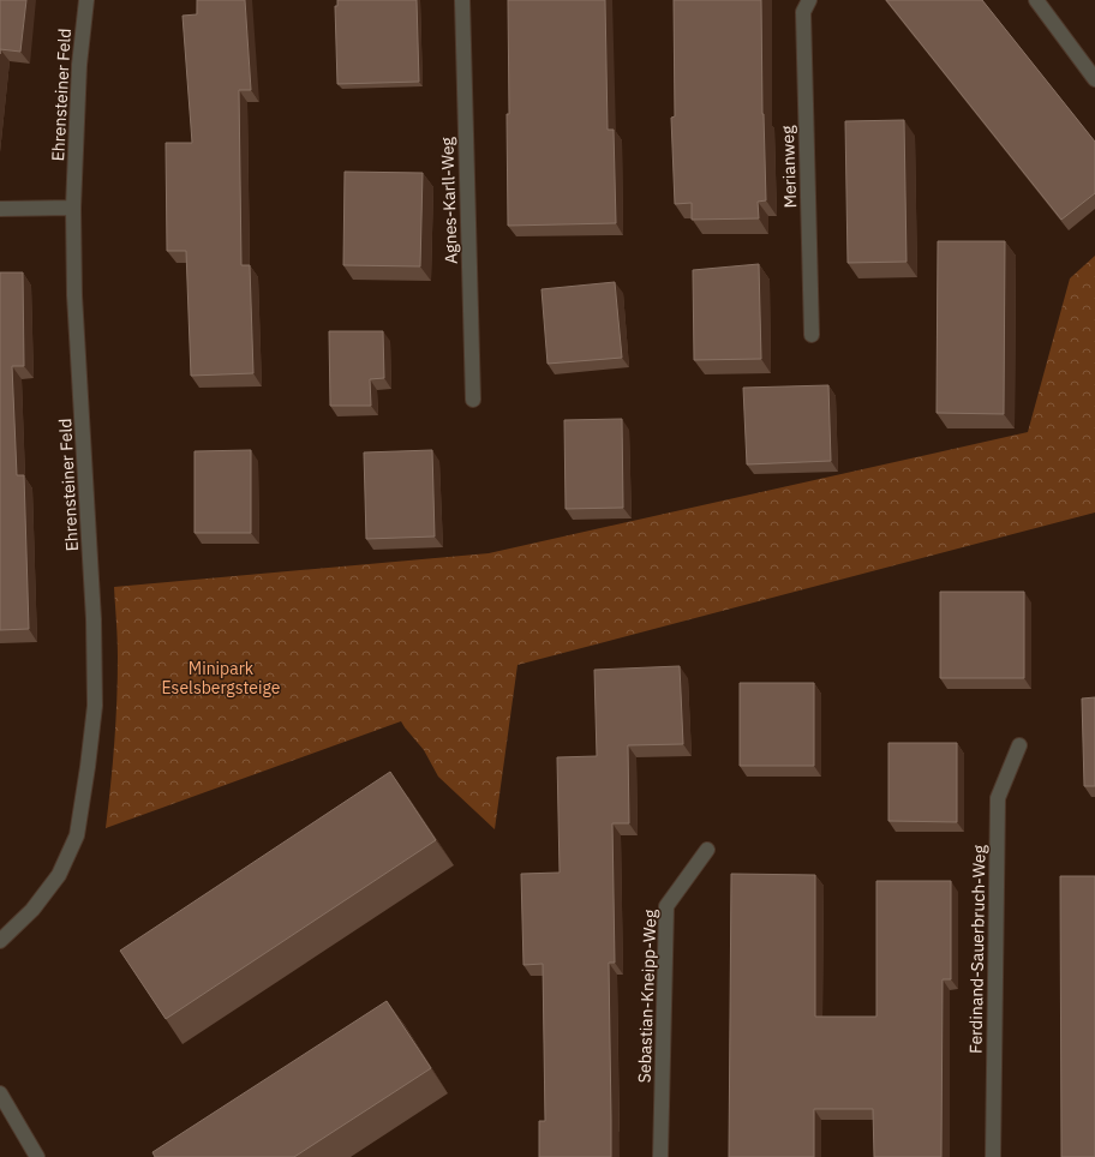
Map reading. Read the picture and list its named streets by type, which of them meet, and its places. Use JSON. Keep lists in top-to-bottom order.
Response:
{
  "streets": {
    "street": [
      "Ehrensteiner Feld",
      "Merianweg",
      "Agnes-Karll-Weg",
      "Ferdinand-Sauerbruch-Weg",
      "Sebastian-Kneipp-Weg"
    ]
  },
  "parks": ["Minipark Eselsbergsteige"]
}
